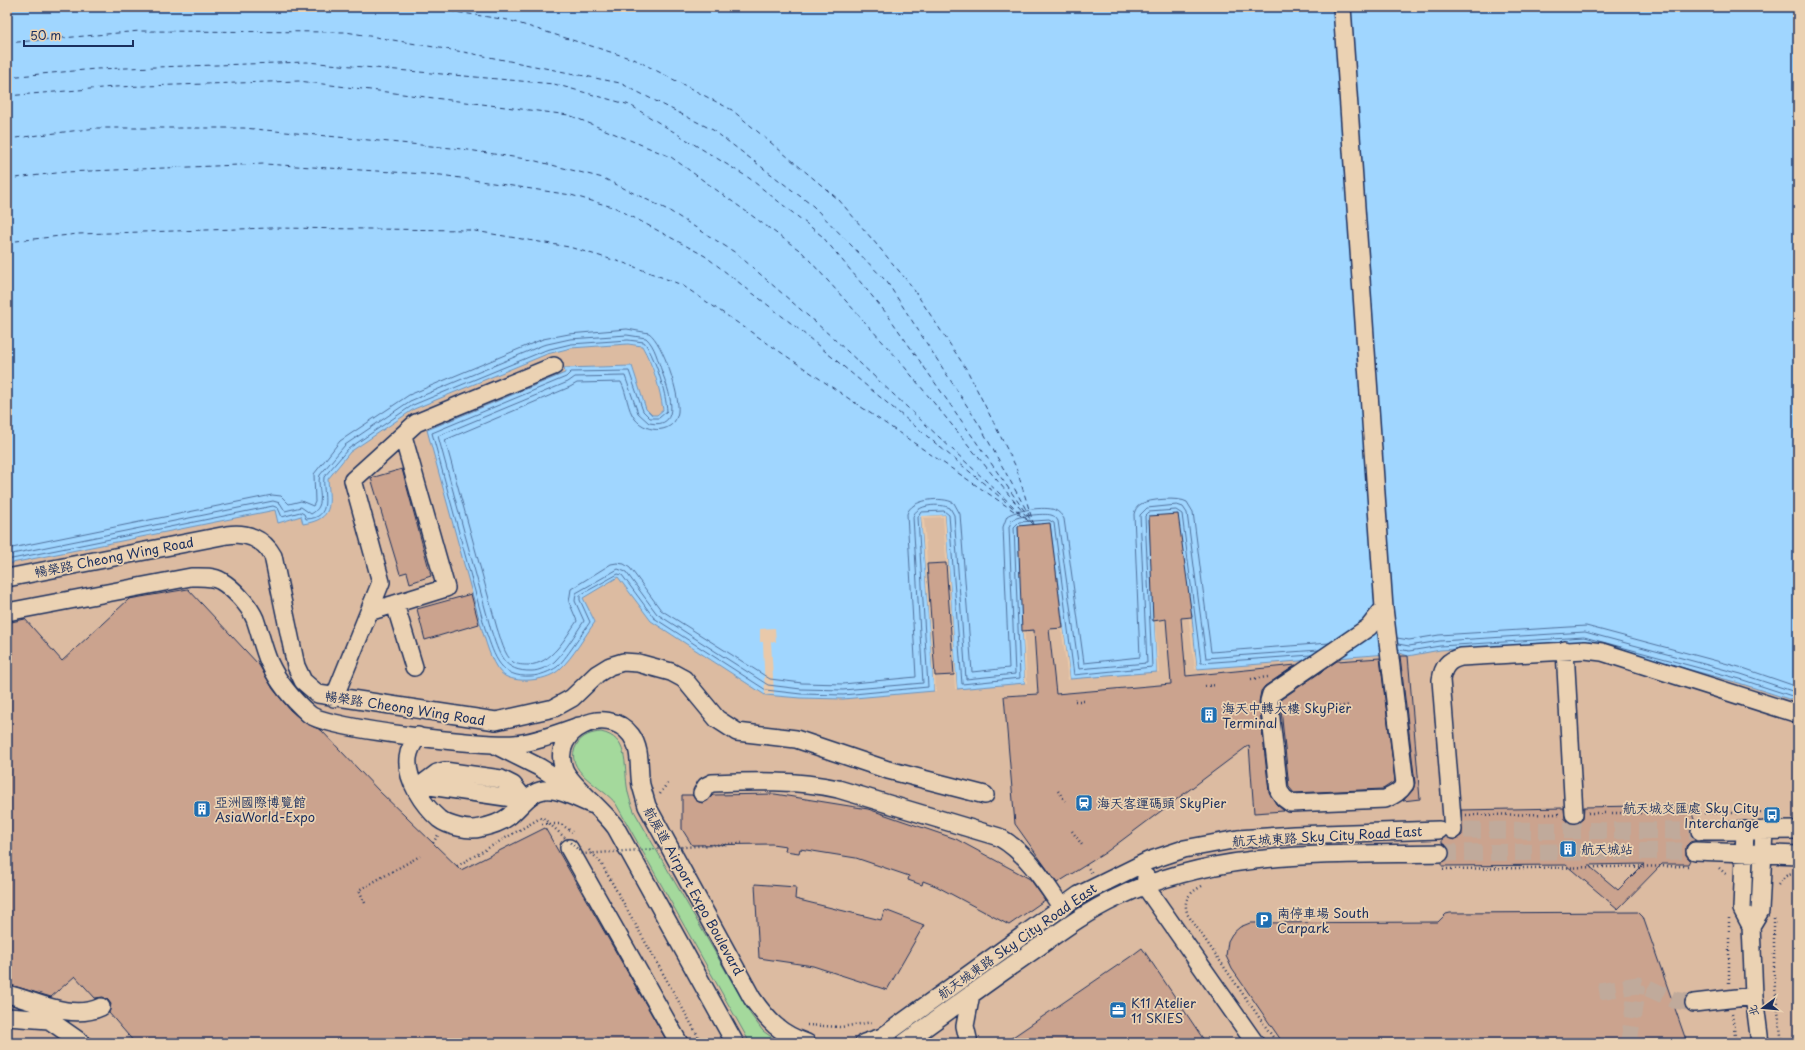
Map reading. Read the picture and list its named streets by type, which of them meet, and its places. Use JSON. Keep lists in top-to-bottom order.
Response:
{
  "streets": {
    "street": ["暢榮路 Cheong Wing Road", "航天城東路 Sky City Road East", "航展道 Airport Expo Boulevard"]
  },
  "places": {
    "building": ["海天中轉大樓 SkyPier Terminal", "亞洲國際博覽館 AsiaWorld-Expo", "航天城站"],
    "station": ["海天客運碼頭 SkyPier"],
    "bus stop": ["航天城交匯處 Sky City Interchange"],
    "parking": ["南停車場 South Carpark"],
    "office": ["K11 Atelier 11 SKIES"]
  },
  "scale_bar": "50 m",
  "north": "left"
}
